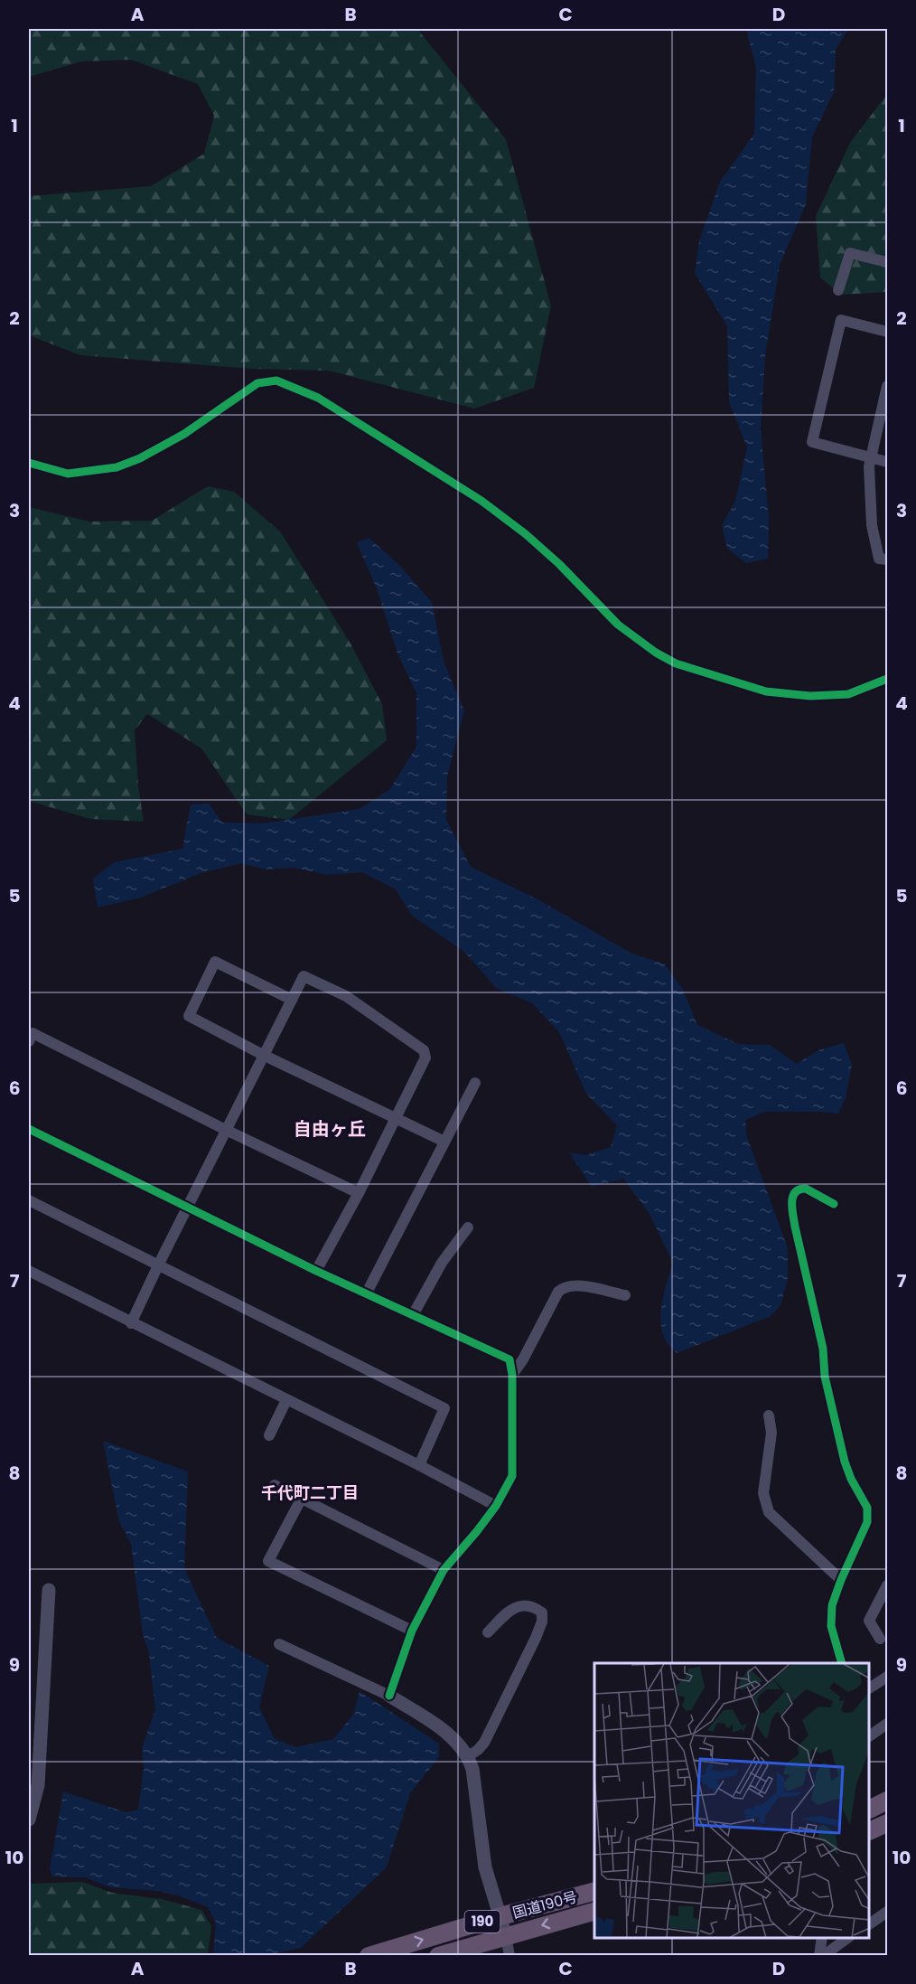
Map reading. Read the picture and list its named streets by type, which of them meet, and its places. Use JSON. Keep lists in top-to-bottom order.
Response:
{
  "streets": {
    "highway": ["国道190号", "190"]
  },
  "districts": ["自由ヶ丘", "千代町二丁目"],
  "grid": {
    "columns": [
      "A",
      "B",
      "C",
      "D"
    ],
    "rows": [
      "1",
      "2",
      "3",
      "4",
      "5",
      "6",
      "7",
      "8",
      "9",
      "10"
    ]
  }
}
